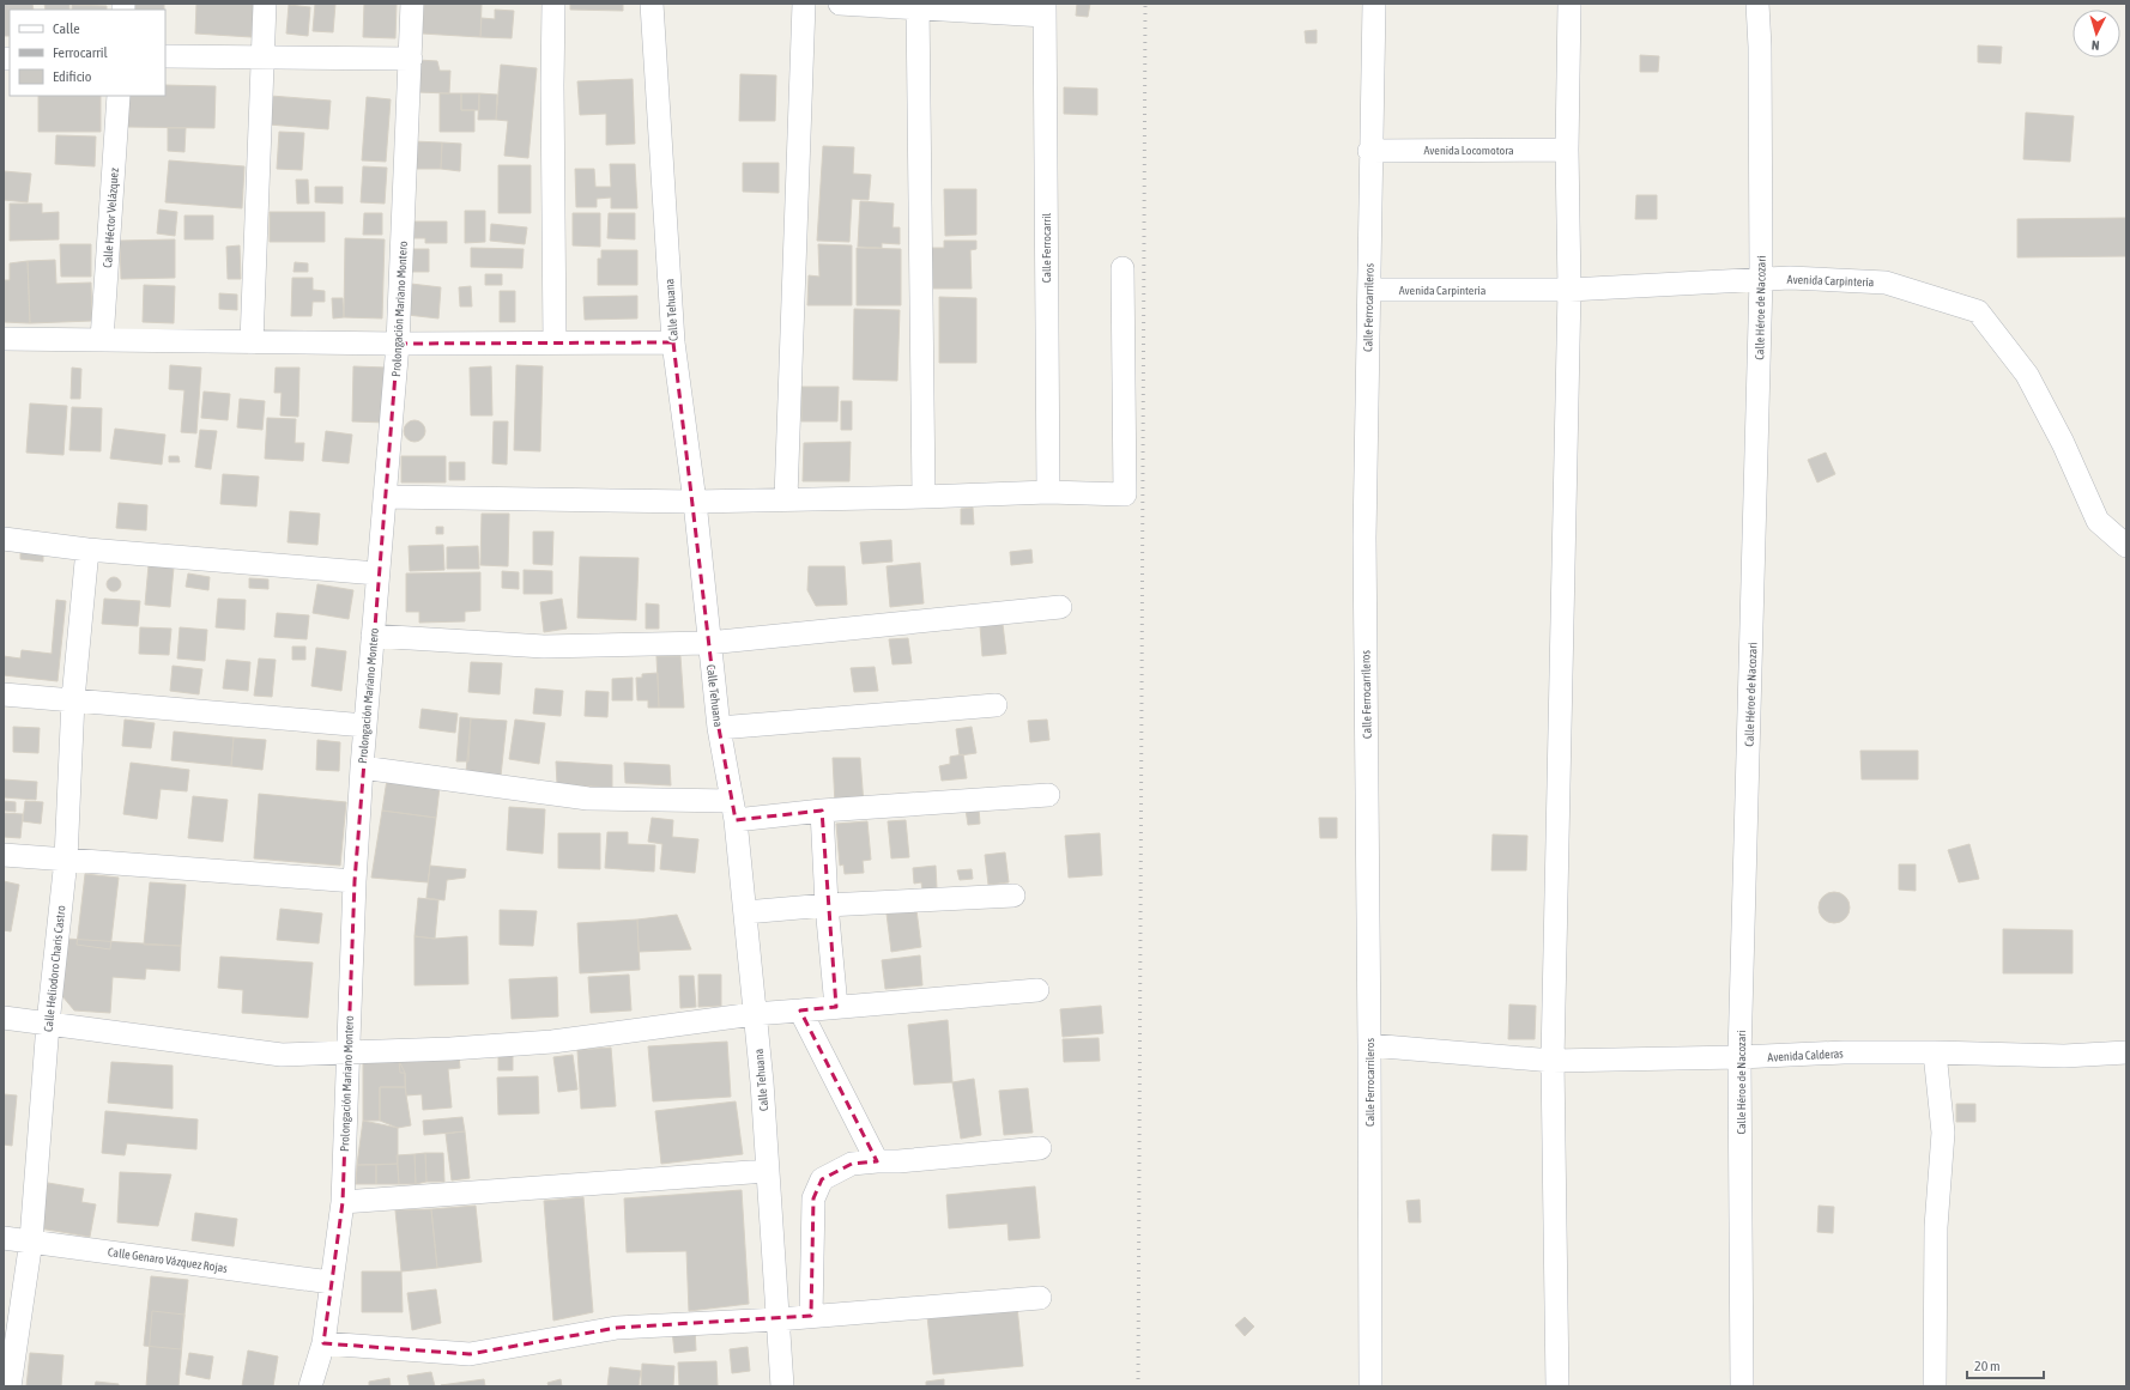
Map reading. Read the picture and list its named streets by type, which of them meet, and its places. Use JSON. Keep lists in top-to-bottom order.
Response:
{
  "streets": {
    "street": [
      "Avenida Locomotora",
      "Calle Héctor Velázquez",
      "Calle Ferrocarril",
      "Avenida Carpintería",
      "Calle Ferrocarrileros",
      "Calle Héroe de Nacozari",
      "Prolongación Mariano Montero",
      "Calle Tehuana",
      "Calle Heliodoro Charis Castro",
      "Avenida Calderas",
      "Calle Genaro Vázquez Rojas"
    ]
  },
  "crossings": [
    ["Avenida Locomotora", "Calle Ferrocarrileros"],
    ["Avenida Carpintería", "Calle Ferrocarrileros"],
    ["Avenida Carpintería", "Calle Héroe de Nacozari"],
    ["Calle Ferrocarrileros", "Avenida Calderas"],
    ["Calle Héroe de Nacozari", "Avenida Calderas"],
    ["Prolongación Mariano Montero", "Calle Genaro Vázquez Rojas"],
    ["Calle Heliodoro Charis Castro", "Calle Genaro Vázquez Rojas"]
  ],
  "legend": ["Calle", "Ferrocarril", "Edificio"],
  "scale_bar": "20 m",
  "north": "bottom"
}
